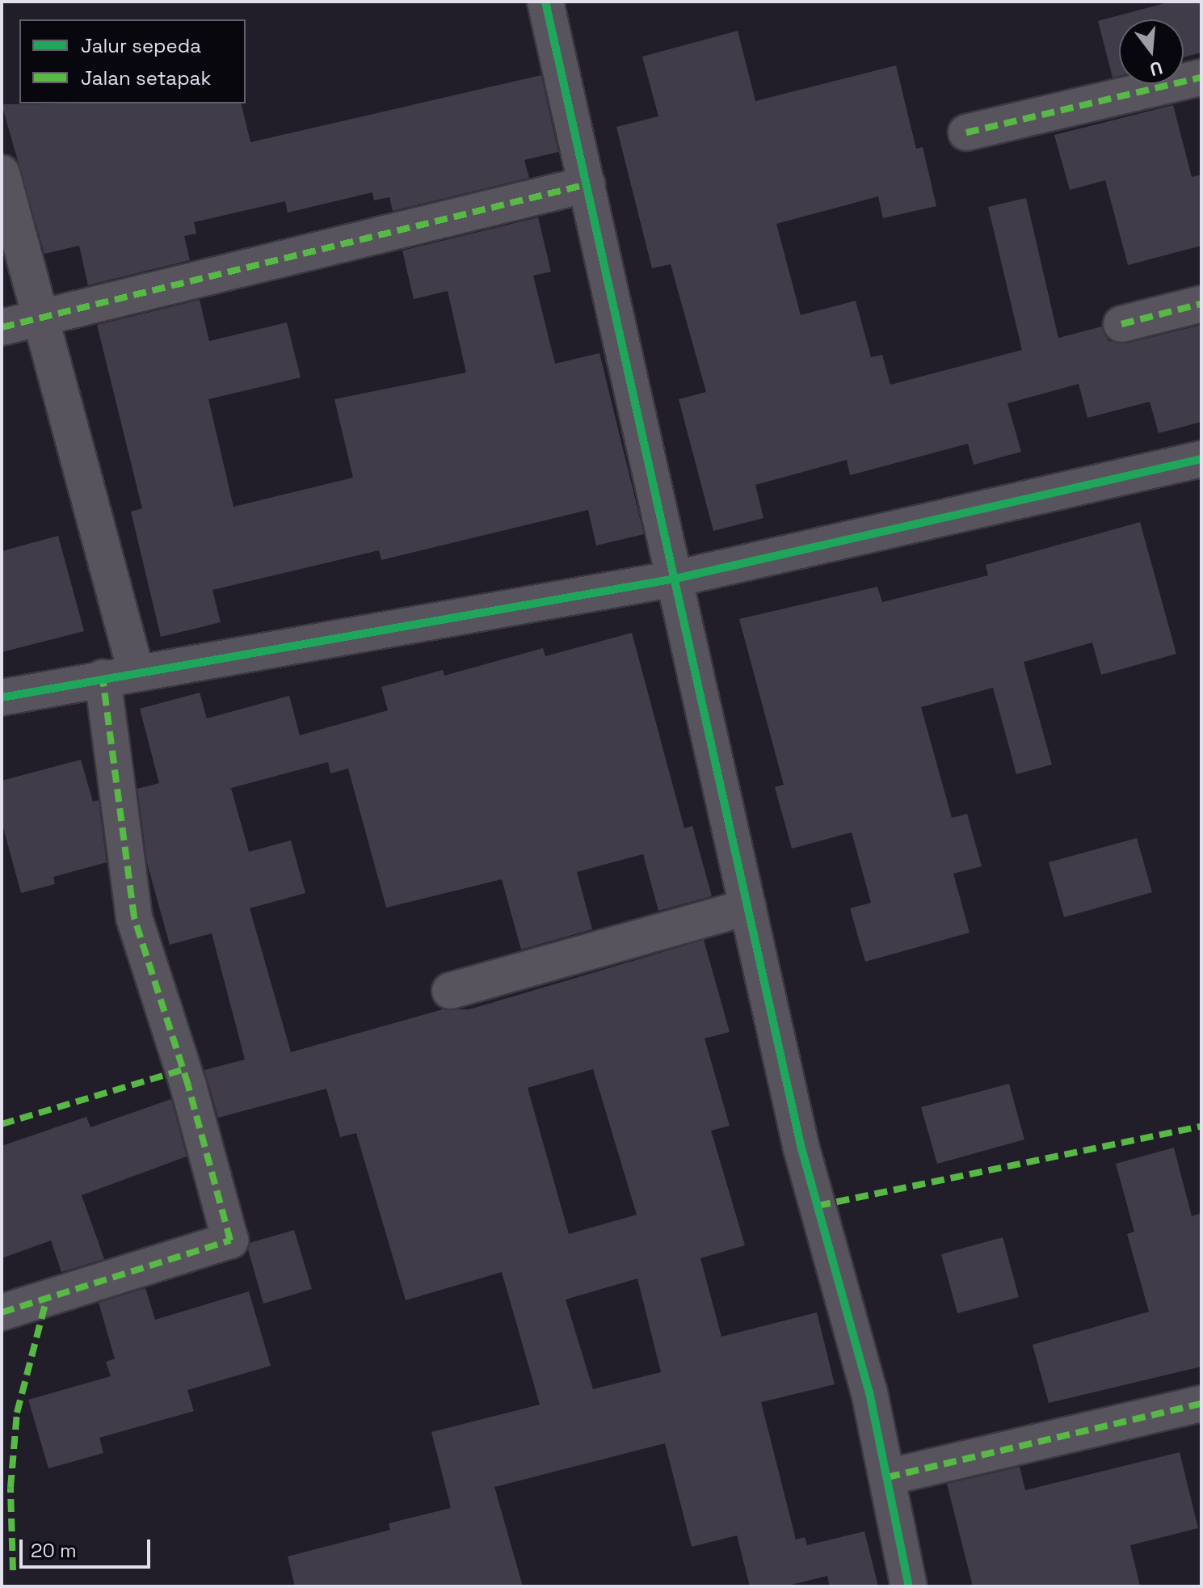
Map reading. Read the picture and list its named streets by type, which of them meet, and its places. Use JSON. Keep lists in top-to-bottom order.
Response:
{
  "legend": ["Jalur sepeda", "Jalan setapak"],
  "scale_bar": "20 m",
  "north": "bottom"
}
